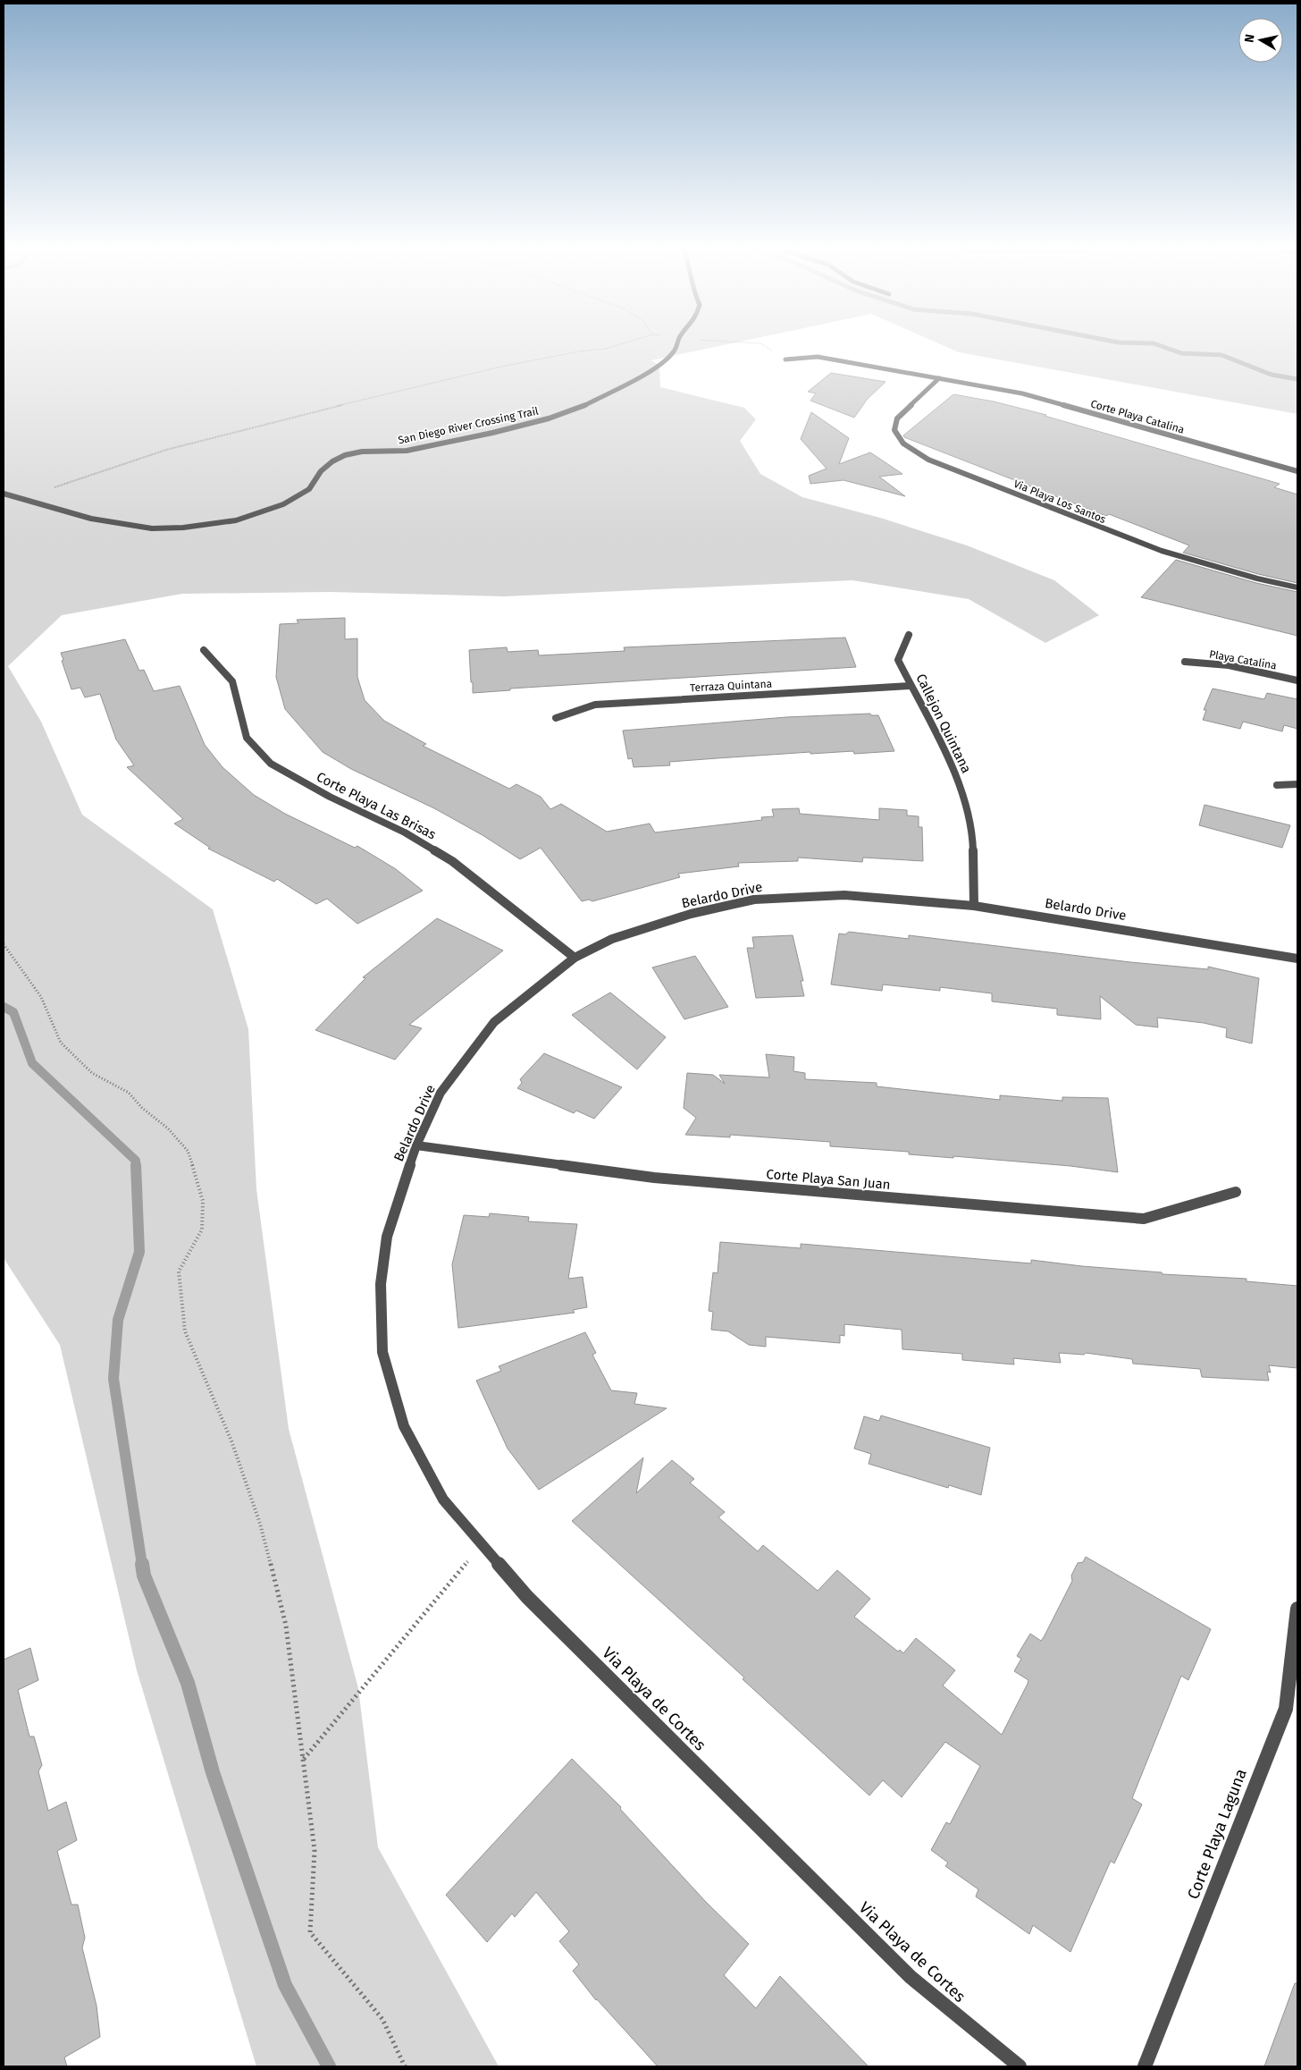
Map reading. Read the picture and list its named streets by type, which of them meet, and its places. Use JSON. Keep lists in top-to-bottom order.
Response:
{
  "streets": {
    "street": [
      "Corte Playa Catalina",
      "San Diego River Crossing Trail",
      "Via Playa Los Santos",
      "Playa Catalina",
      "Terraza Quintana",
      "Callejon Quintana",
      "Corte Playa Las Brisas",
      "Belardo Drive",
      "Corte Playa San Juan",
      "Via Playa de Cortes",
      "Corte Playa Laguna"
    ]
  },
  "crossings": [
    ["Corte Playa Catalina", "Via Playa Los Santos"],
    ["Terraza Quintana", "Callejon Quintana"],
    ["Callejon Quintana", "Belardo Drive"],
    ["Corte Playa Las Brisas", "Belardo Drive"],
    ["Belardo Drive", "Corte Playa San Juan"],
    ["Belardo Drive", "Via Playa de Cortes"]
  ],
  "north": "left"
}
